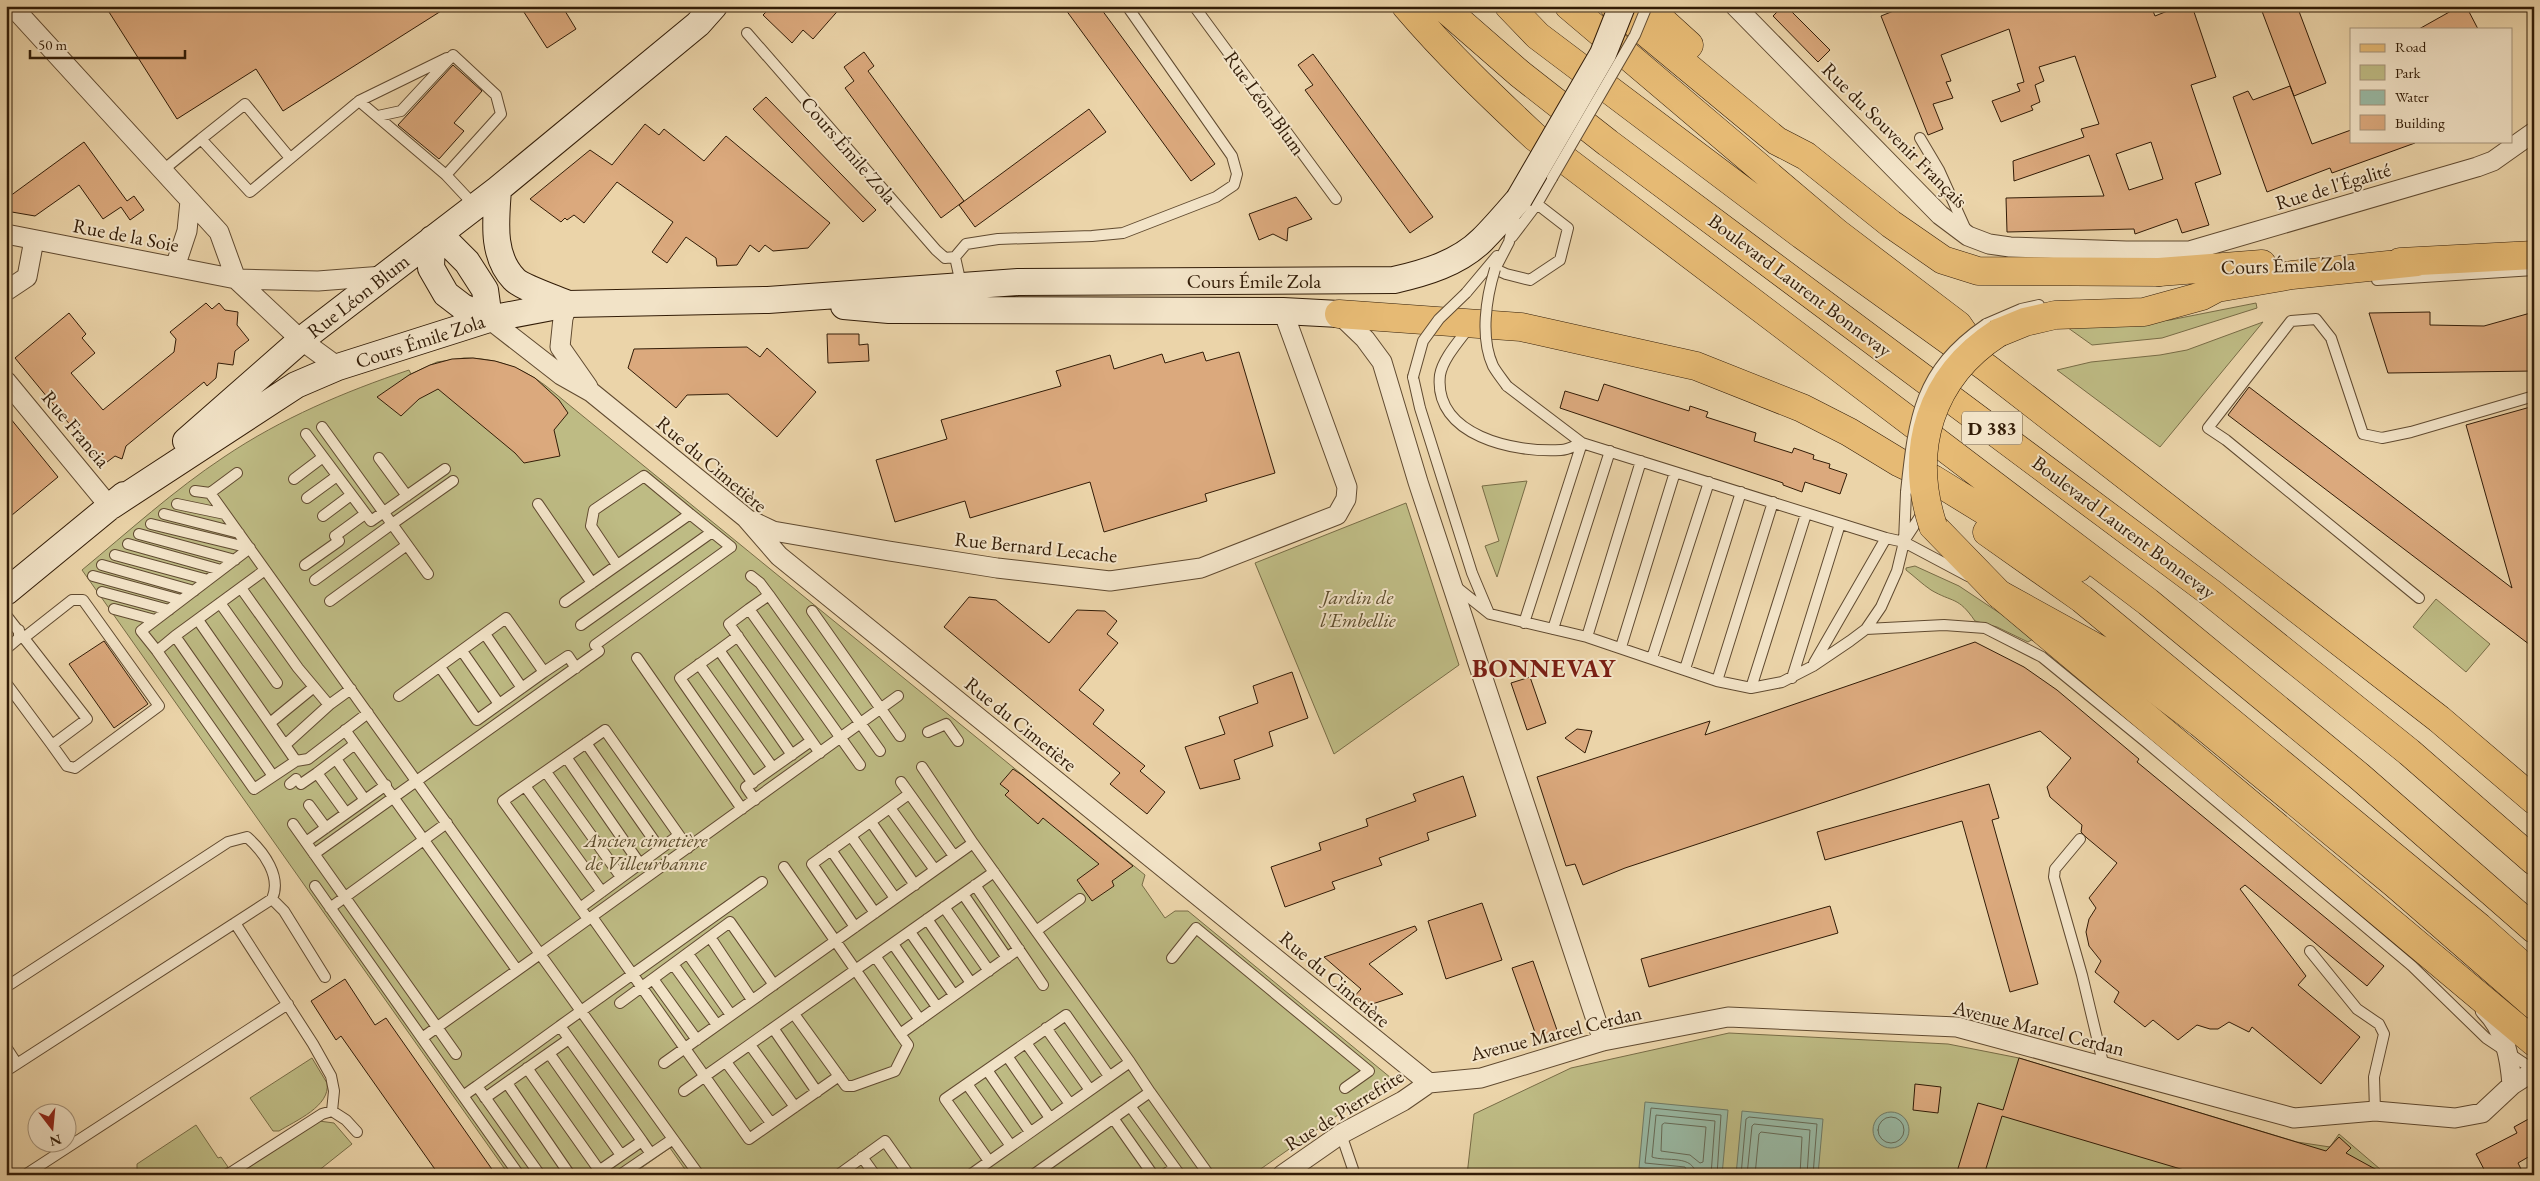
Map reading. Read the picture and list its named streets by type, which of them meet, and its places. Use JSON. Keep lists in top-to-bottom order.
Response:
{
  "streets": {
    "main road": [
      "Rue Léon Blum",
      "Cours Émile Zola",
      "Boulevard Laurent Bonnevay",
      "D 383"
    ],
    "street": [
      "Rue du Souvenir Français",
      "Rue de l'Égalité",
      "Rue de la Soie",
      "Rue Francia",
      "Rue du Cimetière",
      "Rue Bernard Lecache",
      "Avenue Marcel Cerdan",
      "Rue de Pierrefrite"
    ]
  },
  "crossings": [
    ["Rue Léon Blum", "Cours Émile Zola"],
    ["Rue Léon Blum", "Rue de la Soie"],
    ["Rue Léon Blum", "Rue Francia"],
    ["Rue du Souvenir Français", "Rue de l'Égalité"],
    ["Cours Émile Zola", "Rue Francia"],
    ["Cours Émile Zola", "Rue du Cimetière"],
    ["Cours Émile Zola", "Rue Bernard Lecache"],
    ["Rue du Cimetière", "Rue Bernard Lecache"],
    ["Rue du Cimetière", "Avenue Marcel Cerdan"],
    ["Rue du Cimetière", "Rue de Pierrefrite"],
    ["Avenue Marcel Cerdan", "Rue de Pierrefrite"]
  ],
  "districts": ["BONNEVAY"],
  "parks": ["Jardin de l'Embellie", "Ancien cimetière de Villeurbanne"],
  "legend": [
    "Road",
    "Park",
    "Water",
    "Building"
  ],
  "scale_bar": "50 m",
  "north": "bottom"
}
